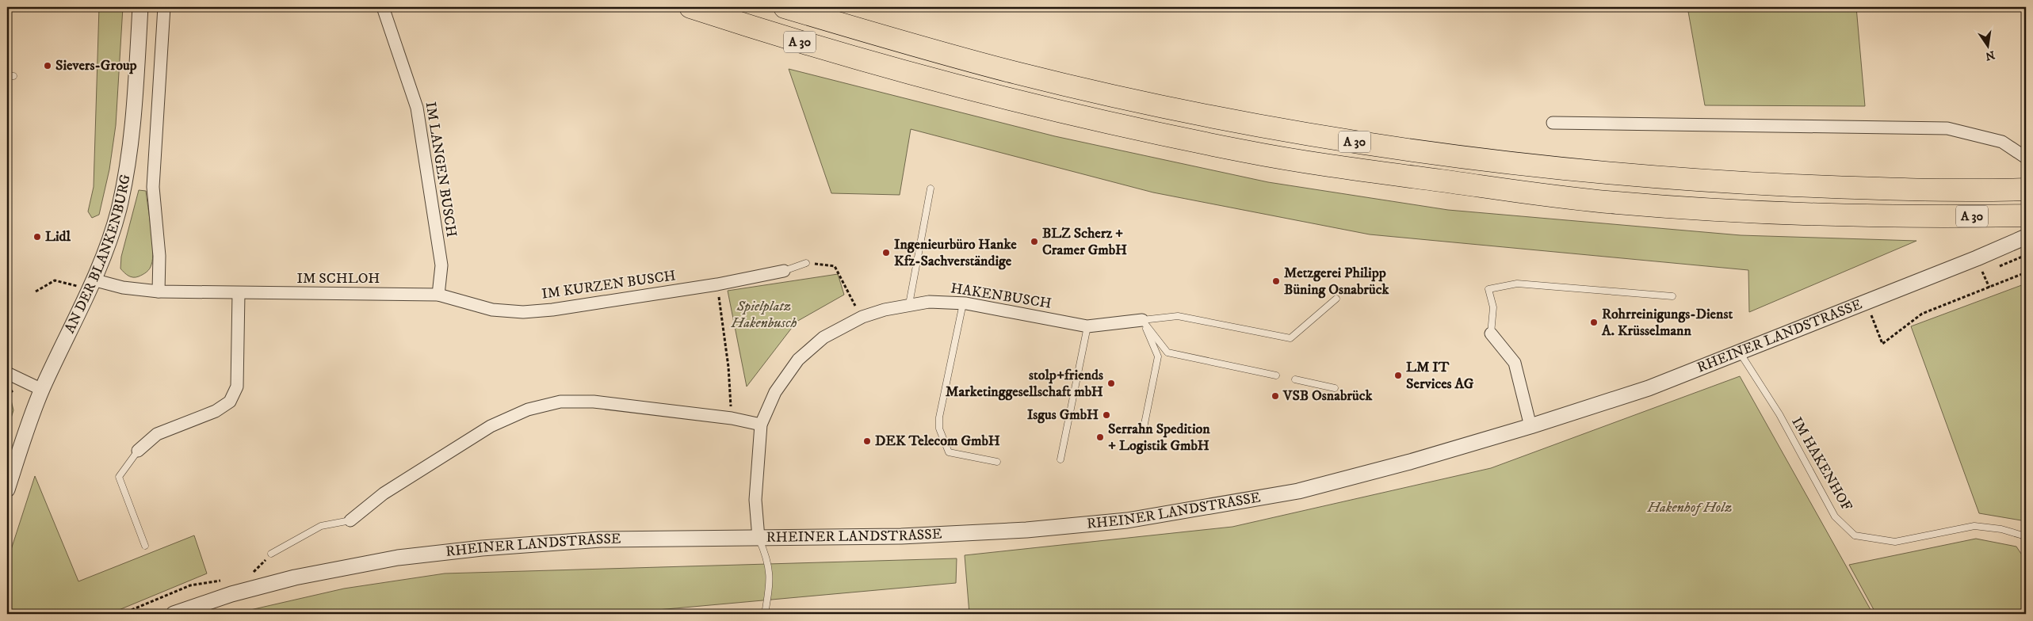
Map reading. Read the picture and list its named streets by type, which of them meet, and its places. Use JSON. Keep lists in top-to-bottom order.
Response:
{
  "streets": {
    "highway": ["A 30"],
    "street": [
      "IM LANGEN BUSCH",
      "AN DER BLANKENBURG",
      "IM SCHLOH",
      "IM KURZEN BUSCH",
      "HAKENBUSCH",
      "RHEINER LANDSTRASSE"
    ],
    "lane": ["IM HAKENHOF"]
  },
  "crossings": [
    ["IM LANGEN BUSCH", "IM SCHLOH"],
    ["IM LANGEN BUSCH", "IM KURZEN BUSCH"],
    ["AN DER BLANKENBURG", "IM SCHLOH"],
    ["IM SCHLOH", "IM KURZEN BUSCH"],
    ["HAKENBUSCH", "RHEINER LANDSTRASSE"],
    ["RHEINER LANDSTRASSE", "IM HAKENHOF"]
  ],
  "parks": ["Spielplatz Hakenbusch", "Hakenhof Holz"],
  "places": [
    "Sievers-Group",
    "Lidl",
    "BLZ Scherz + Cramer GmbH",
    "Ingenieurbüro Hanke Kfz-Sachverständige",
    "Metzgerei Philipp Büning Osnabrück",
    "Rohrreinigungs-Dienst A. Krüsselmann",
    "LM IT Services AG",
    "stolp+friends Marketinggesellschaft mbH",
    "VSB Osnabrück",
    "Isgus GmbH",
    "Serrahn Spedition + Logistik GmbH",
    "DEK Telecom GmbH"
  ],
  "north": "bottom"
}
